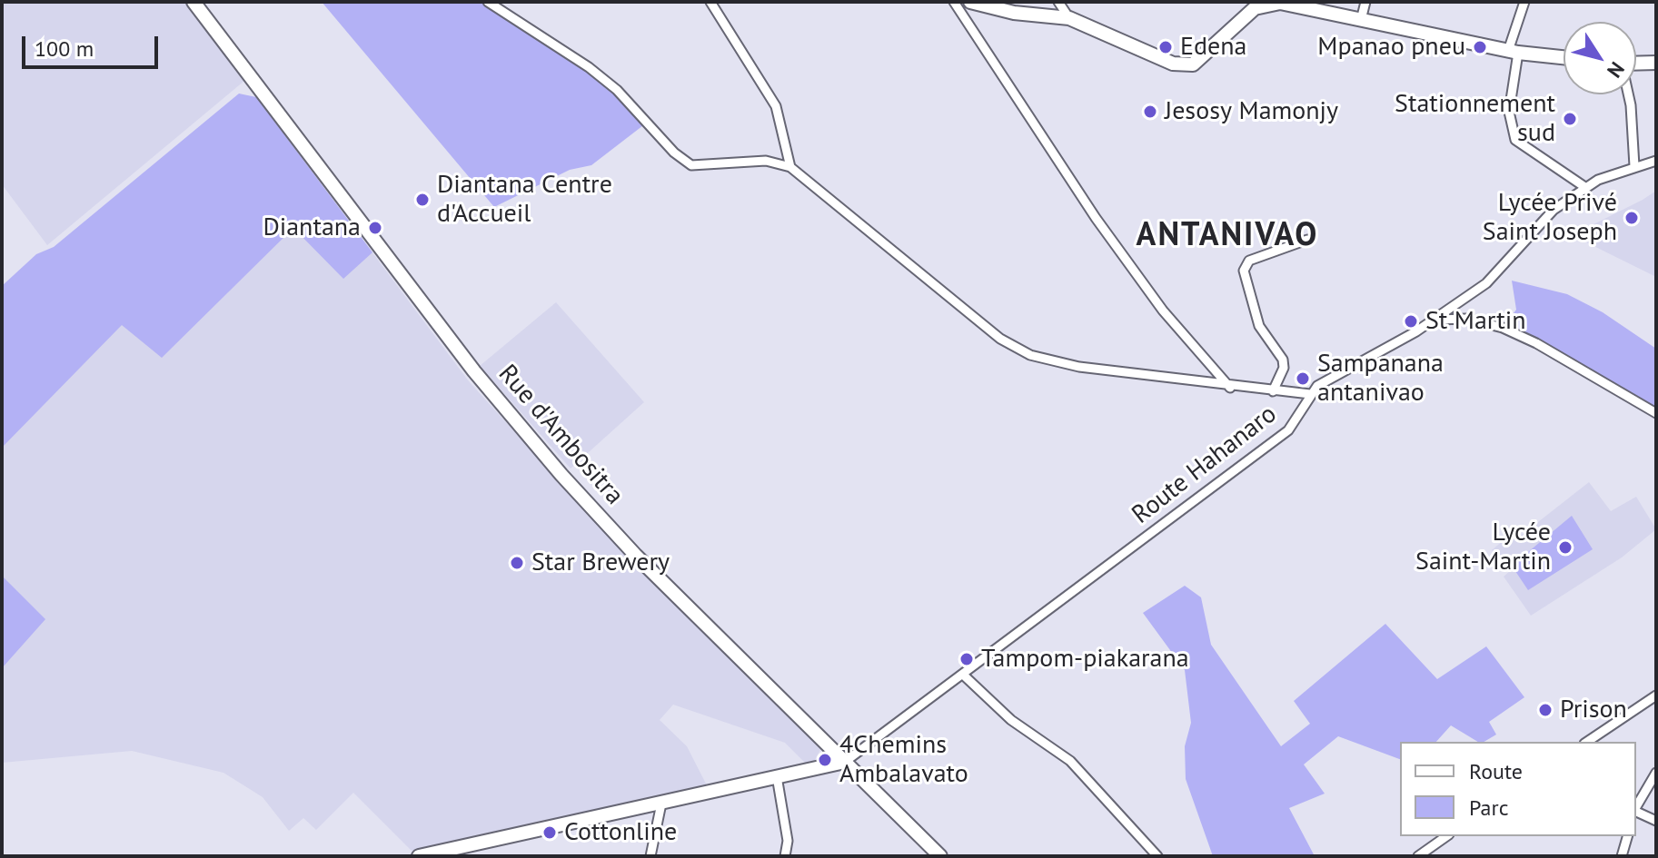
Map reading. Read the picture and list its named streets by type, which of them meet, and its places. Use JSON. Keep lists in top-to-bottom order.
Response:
{
  "streets": {
    "main road": ["Rue d'Ambositra"],
    "street": ["Route Hahanaro"]
  },
  "crossings": [
    ["Rue d'Ambositra", "Route Hahanaro"]
  ],
  "districts": ["ANTANIVAO"],
  "places": [
    "Edena",
    "Mpanao pneu",
    "Jesosy Mamonjy",
    "Stationnement sud",
    "Diantana Centre d'Accueil",
    "Lycée Privé Saint Joseph",
    "Diantana",
    "St Martin",
    "Sampanana antanivao",
    "Lycée Saint-Martin",
    "Star Brewery",
    "Tampom-piakarana",
    "Prison",
    "4Chemins Ambalavato",
    "Cottonline"
  ],
  "legend": ["Route", "Parc"],
  "scale_bar": "100 m",
  "north": "bottom right"
}
